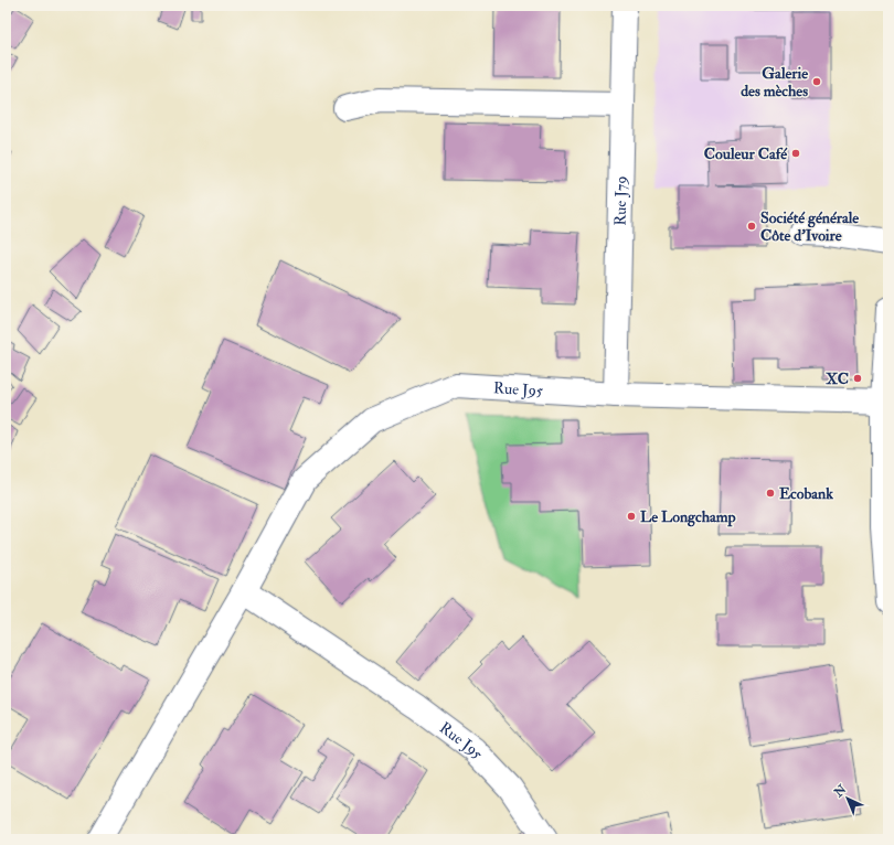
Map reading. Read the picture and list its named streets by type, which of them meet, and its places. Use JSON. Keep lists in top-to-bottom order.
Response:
{
  "streets": {
    "street": ["Rue J79", "Rue J95"]
  },
  "crossings": [
    ["Rue J79", "Rue J95"]
  ],
  "places": [
    "Galerie des mèches",
    "Couleur Café",
    "Société générale Côte d’Ivoire",
    "XC",
    "Ecobank",
    "Le Longchamp"
  ],
  "north": "top left"
}
